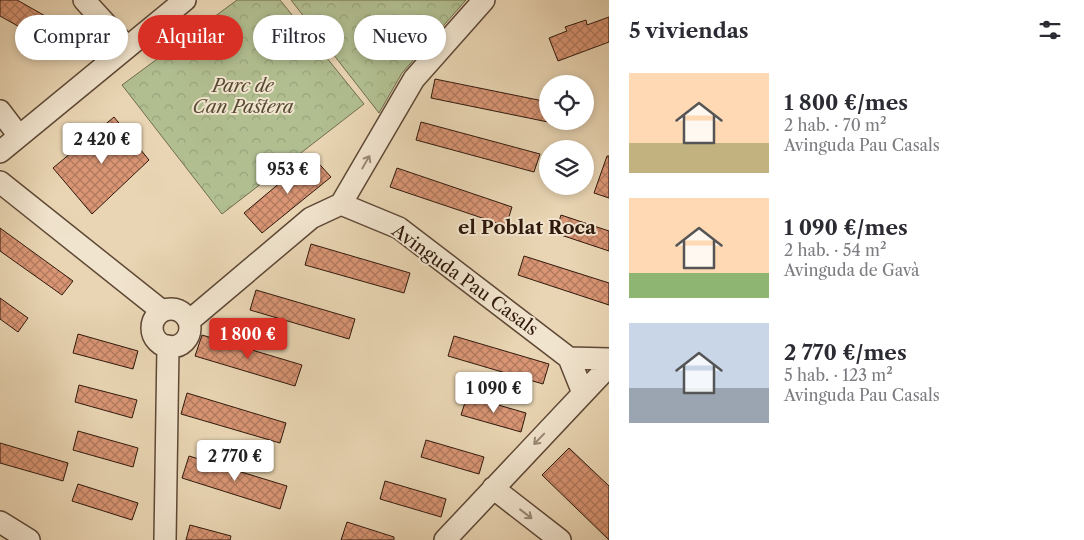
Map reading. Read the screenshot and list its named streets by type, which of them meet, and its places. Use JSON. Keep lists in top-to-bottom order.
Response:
{
  "streets": {
    "street": ["Avinguda Pau Casals"]
  },
  "districts": ["el Poblat Roca"],
  "parks": ["Parc de Can Pastera"],
  "page": {
    "heading": "5 viviendas",
    "chip": [
      "Comprar",
      "Alquilar",
      "Filtros",
      "Nuevo"
    ],
    "list": [
      {
        "name": "1 800 €/mes",
        "note": "2 hab. · 70 m² · Avinguda Pau Casals"
      },
      {
        "name": "1 090 €/mes",
        "note": "2 hab. · 54 m² · Avinguda de Gavà"
      },
      {
        "name": "2 770 €/mes",
        "note": "5 hab. · 123 m² · Avinguda Pau Casals"
      }
    ],
    "price": [
      "2 420 €",
      "953 €",
      "1 800 €",
      "1 090 €",
      "2 770 €"
    ]
  }
}
